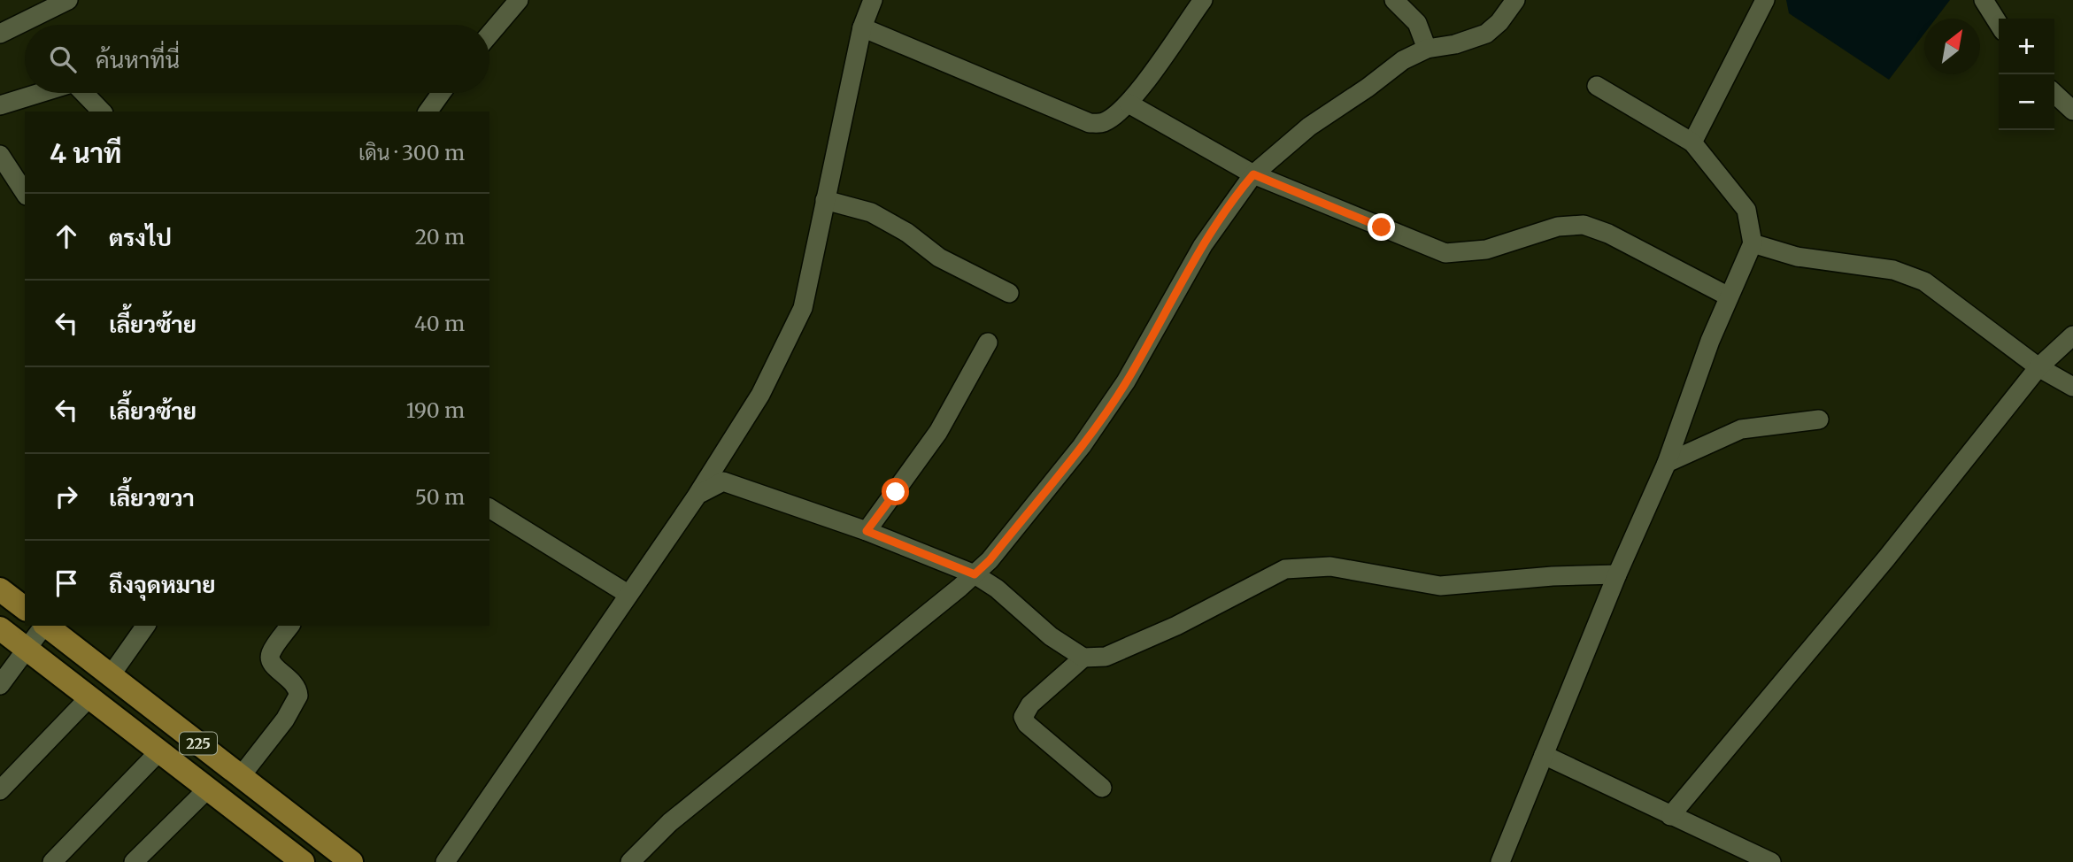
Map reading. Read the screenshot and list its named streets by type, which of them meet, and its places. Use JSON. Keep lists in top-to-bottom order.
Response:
{
  "streets": {
    "main road": ["225"]
  },
  "north": "top right",
  "page": {
    "map_buttons": ["+", "−"],
    "search": "ค้นหาที่นี่",
    "heading": ["4 นาที", "เดิน · 300 m"],
    "list": [
      ["ตรงไป", "20 m"],
      ["เลี้ยวซ้าย", "40 m"],
      ["เลี้ยวซ้าย", "190 m"],
      ["เลี้ยวขวา", "50 m"],
      "ถึงจุดหมาย"
    ]
  }
}
